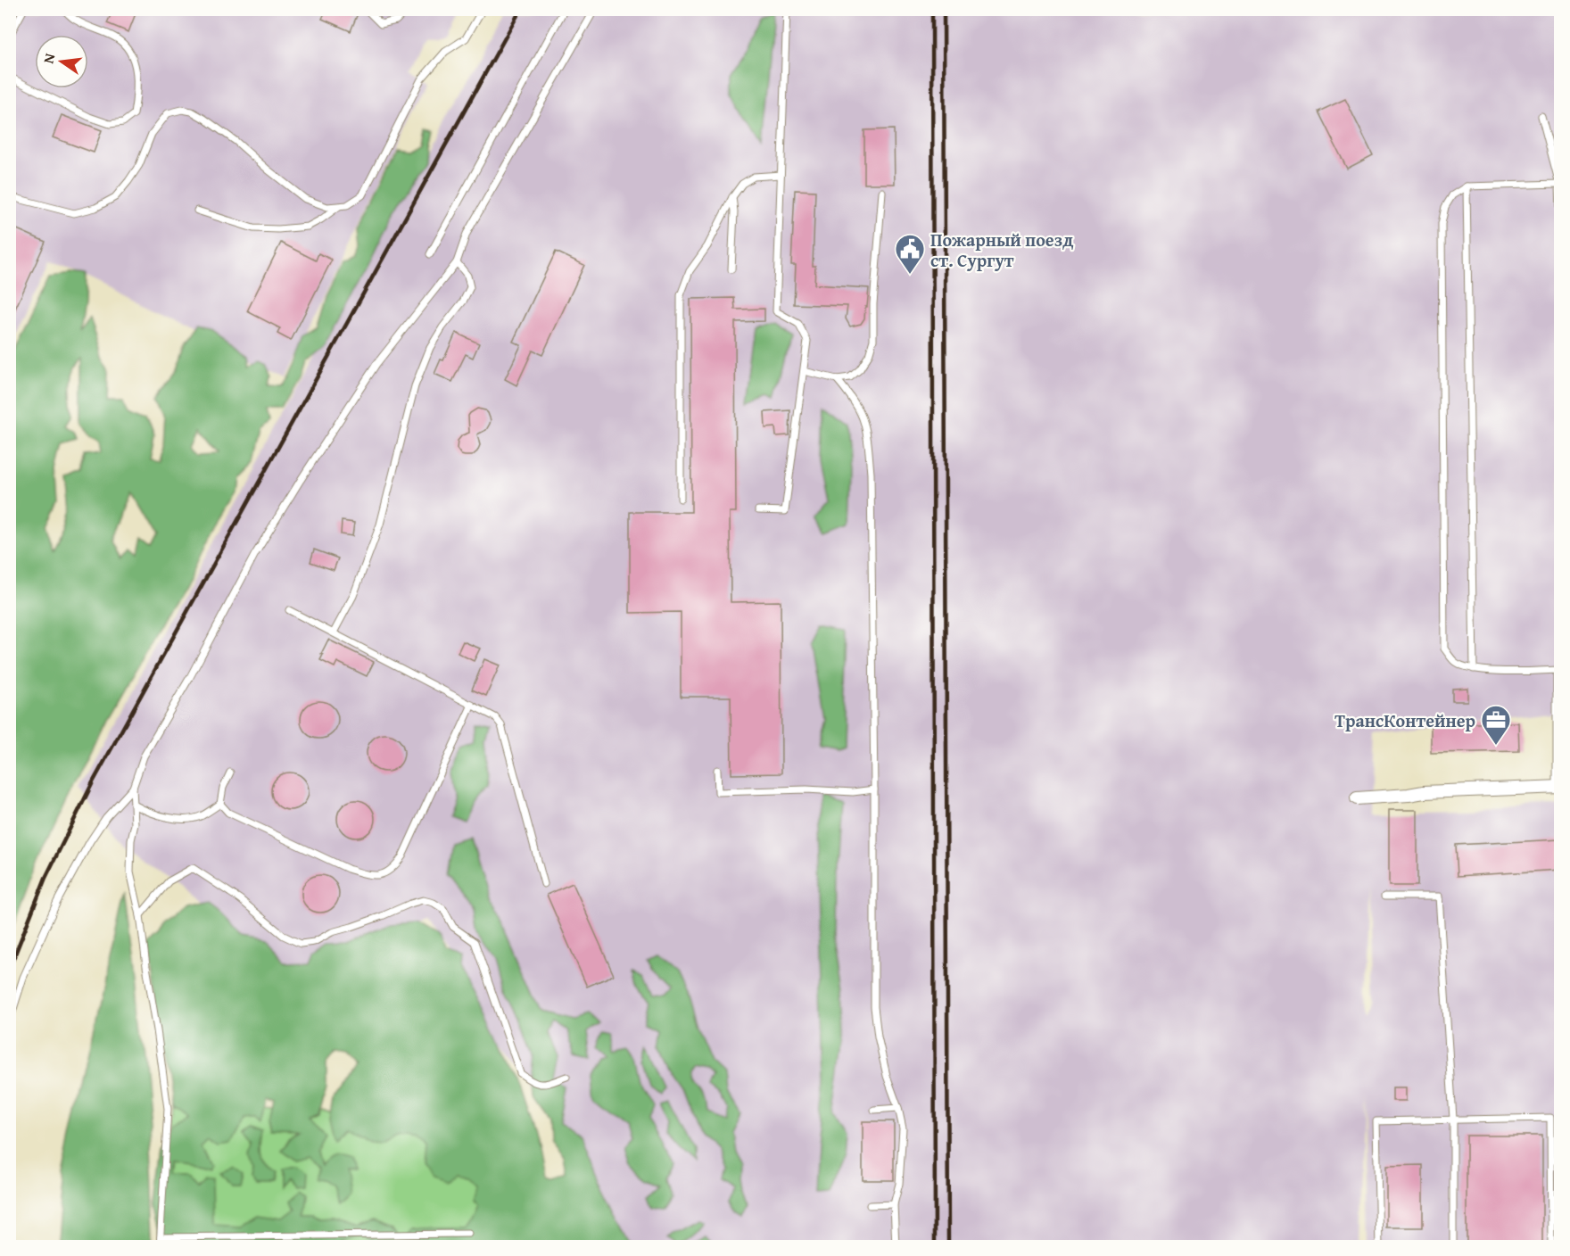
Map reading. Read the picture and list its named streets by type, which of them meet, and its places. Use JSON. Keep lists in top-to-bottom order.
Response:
{
  "places": {
    "public building": ["Пожарный поезд ст. Сургут"],
    "office": ["ТрансКонтейнер"]
  },
  "north": "left"
}
